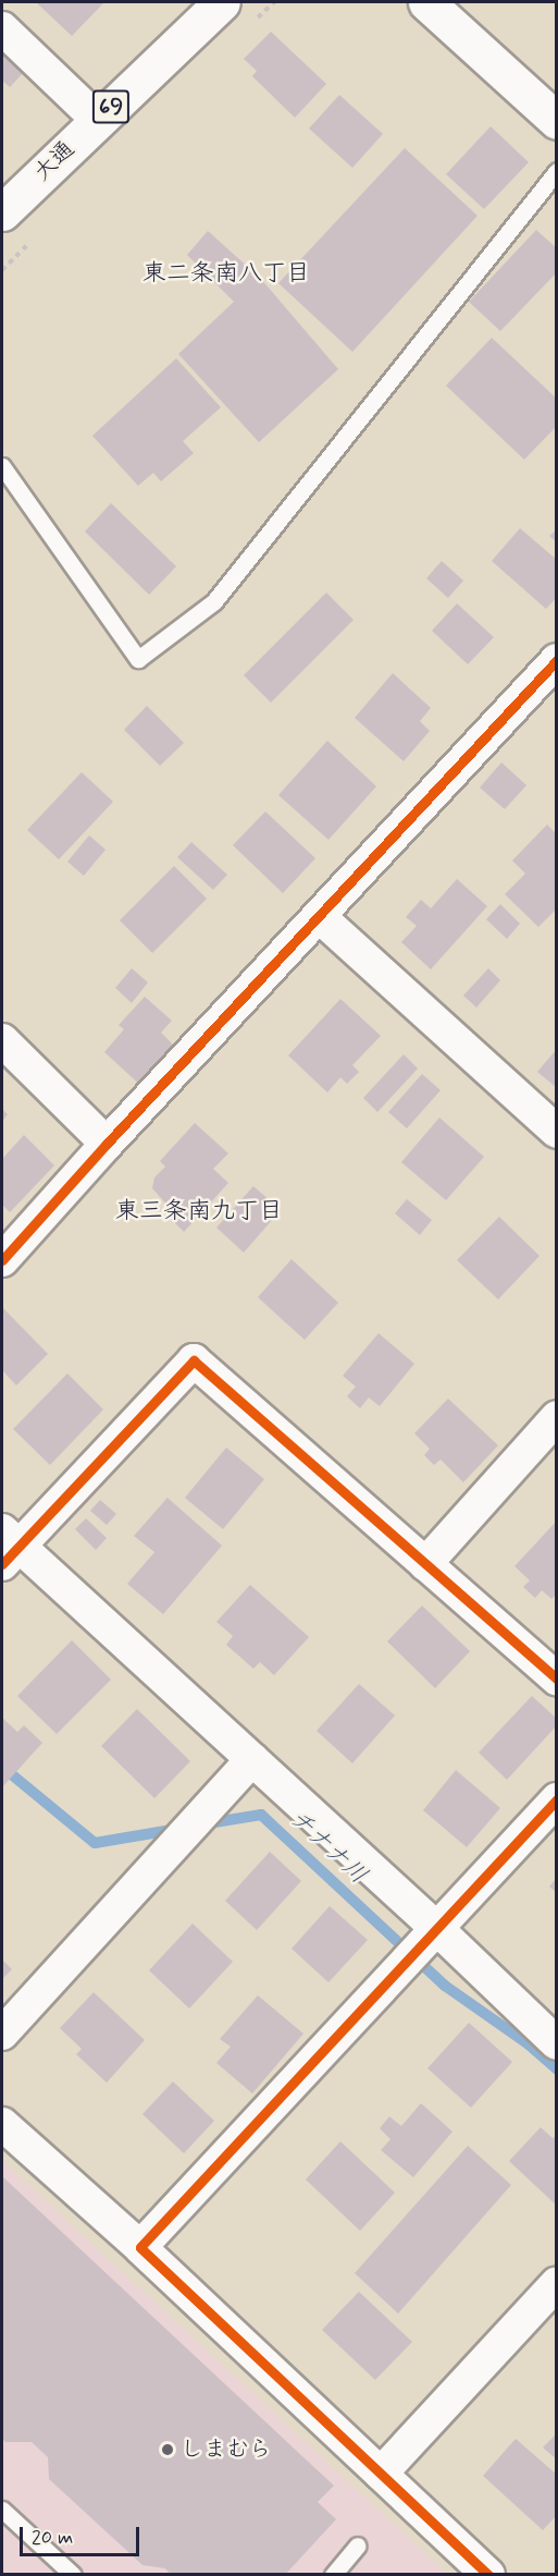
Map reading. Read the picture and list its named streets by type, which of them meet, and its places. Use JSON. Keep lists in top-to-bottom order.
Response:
{
  "streets": {
    "main road": ["69", "大通"]
  },
  "districts": ["東二条南八丁目", "東三条南九丁目"],
  "water": ["チナナ川"],
  "places": ["しまむら"],
  "scale_bar": "20 m"
}
